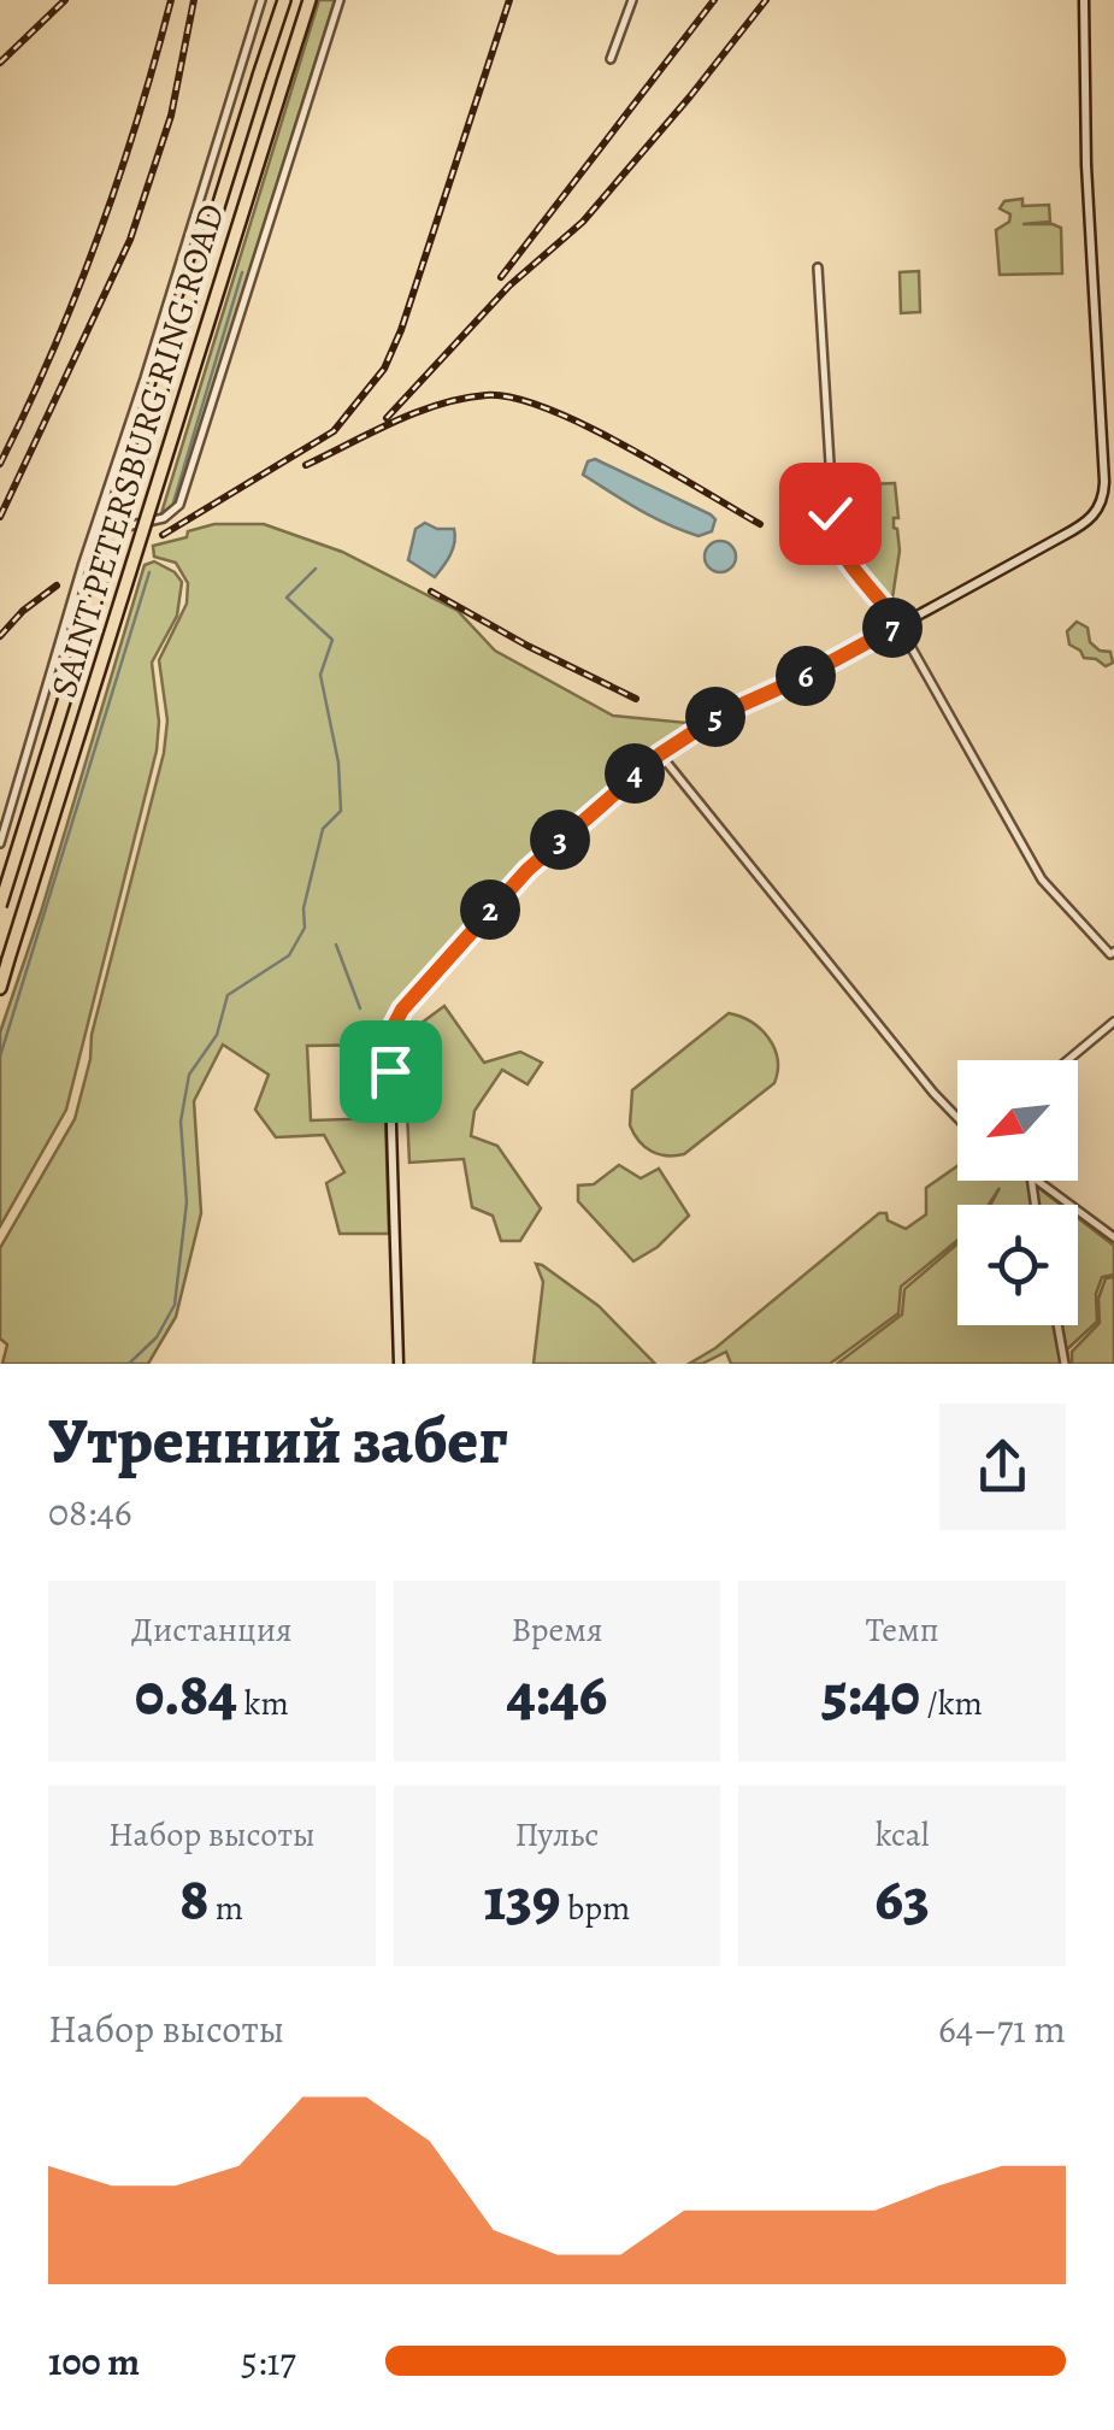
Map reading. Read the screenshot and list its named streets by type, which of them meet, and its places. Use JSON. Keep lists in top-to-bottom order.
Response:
{
  "streets": {
    "highway": ["SAINT PETERSBURG RING ROAD"]
  },
  "north": "bottom left",
  "page": {
    "pins": [
      "7",
      "6",
      "5",
      "4",
      "3",
      "2"
    ],
    "heading": ["Утренний забег", "08:46"],
    "stats": [
      ["Дистанция", "0.84 km"],
      ["Время", "4:46"],
      ["Темп", "5:40 /km"],
      ["Набор высоты", "8 m"],
      ["Пульс", "139 bpm"],
      ["kcal", "63"]
    ],
    "chart": ["Набор высоты", "64–71 m"],
    "list": [
      {
        "name": "100 m",
        "note": "5:17"
      }
    ]
  }
}
